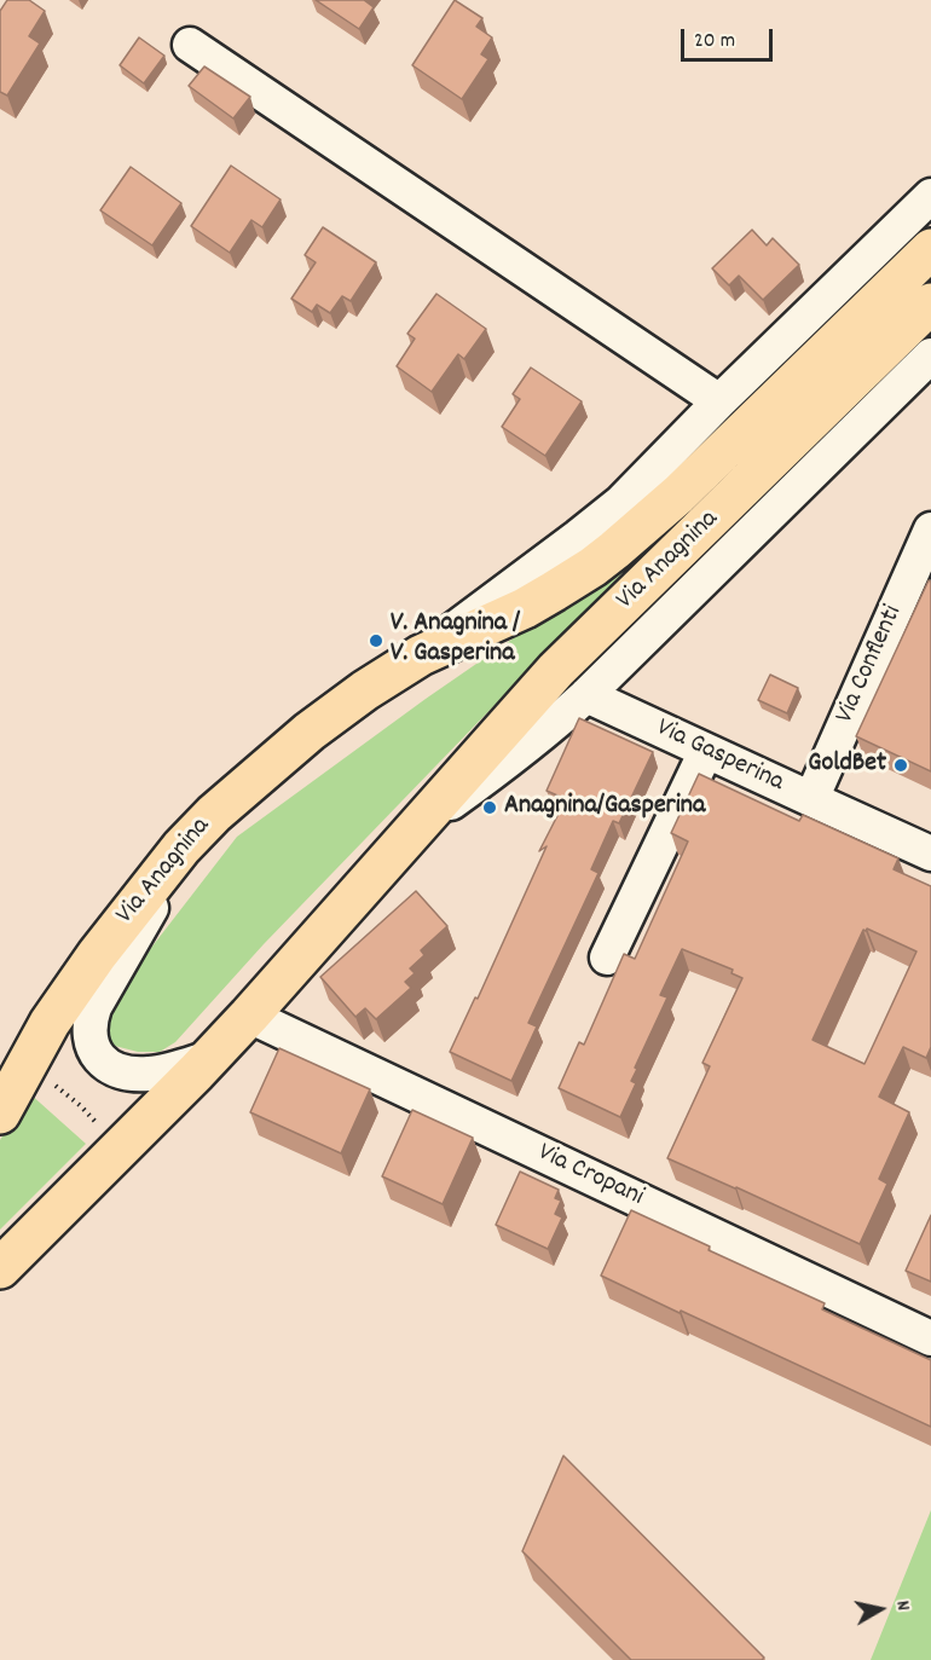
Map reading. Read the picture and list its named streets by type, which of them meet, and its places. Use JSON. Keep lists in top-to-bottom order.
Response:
{
  "streets": {
    "main road": ["Via Anagnina"],
    "street": ["Via Conflenti", "Via Gasperina", "Via Cropani"]
  },
  "crossings": [
    ["Via Anagnina", "Via Gasperina"],
    ["Via Anagnina", "Via Cropani"],
    ["Via Conflenti", "Via Gasperina"]
  ],
  "places": ["V. Anagnina / V. Gasperina", "GoldBet", "Anagnina/Gasperina"],
  "scale_bar": "20 m",
  "north": "right"
}
